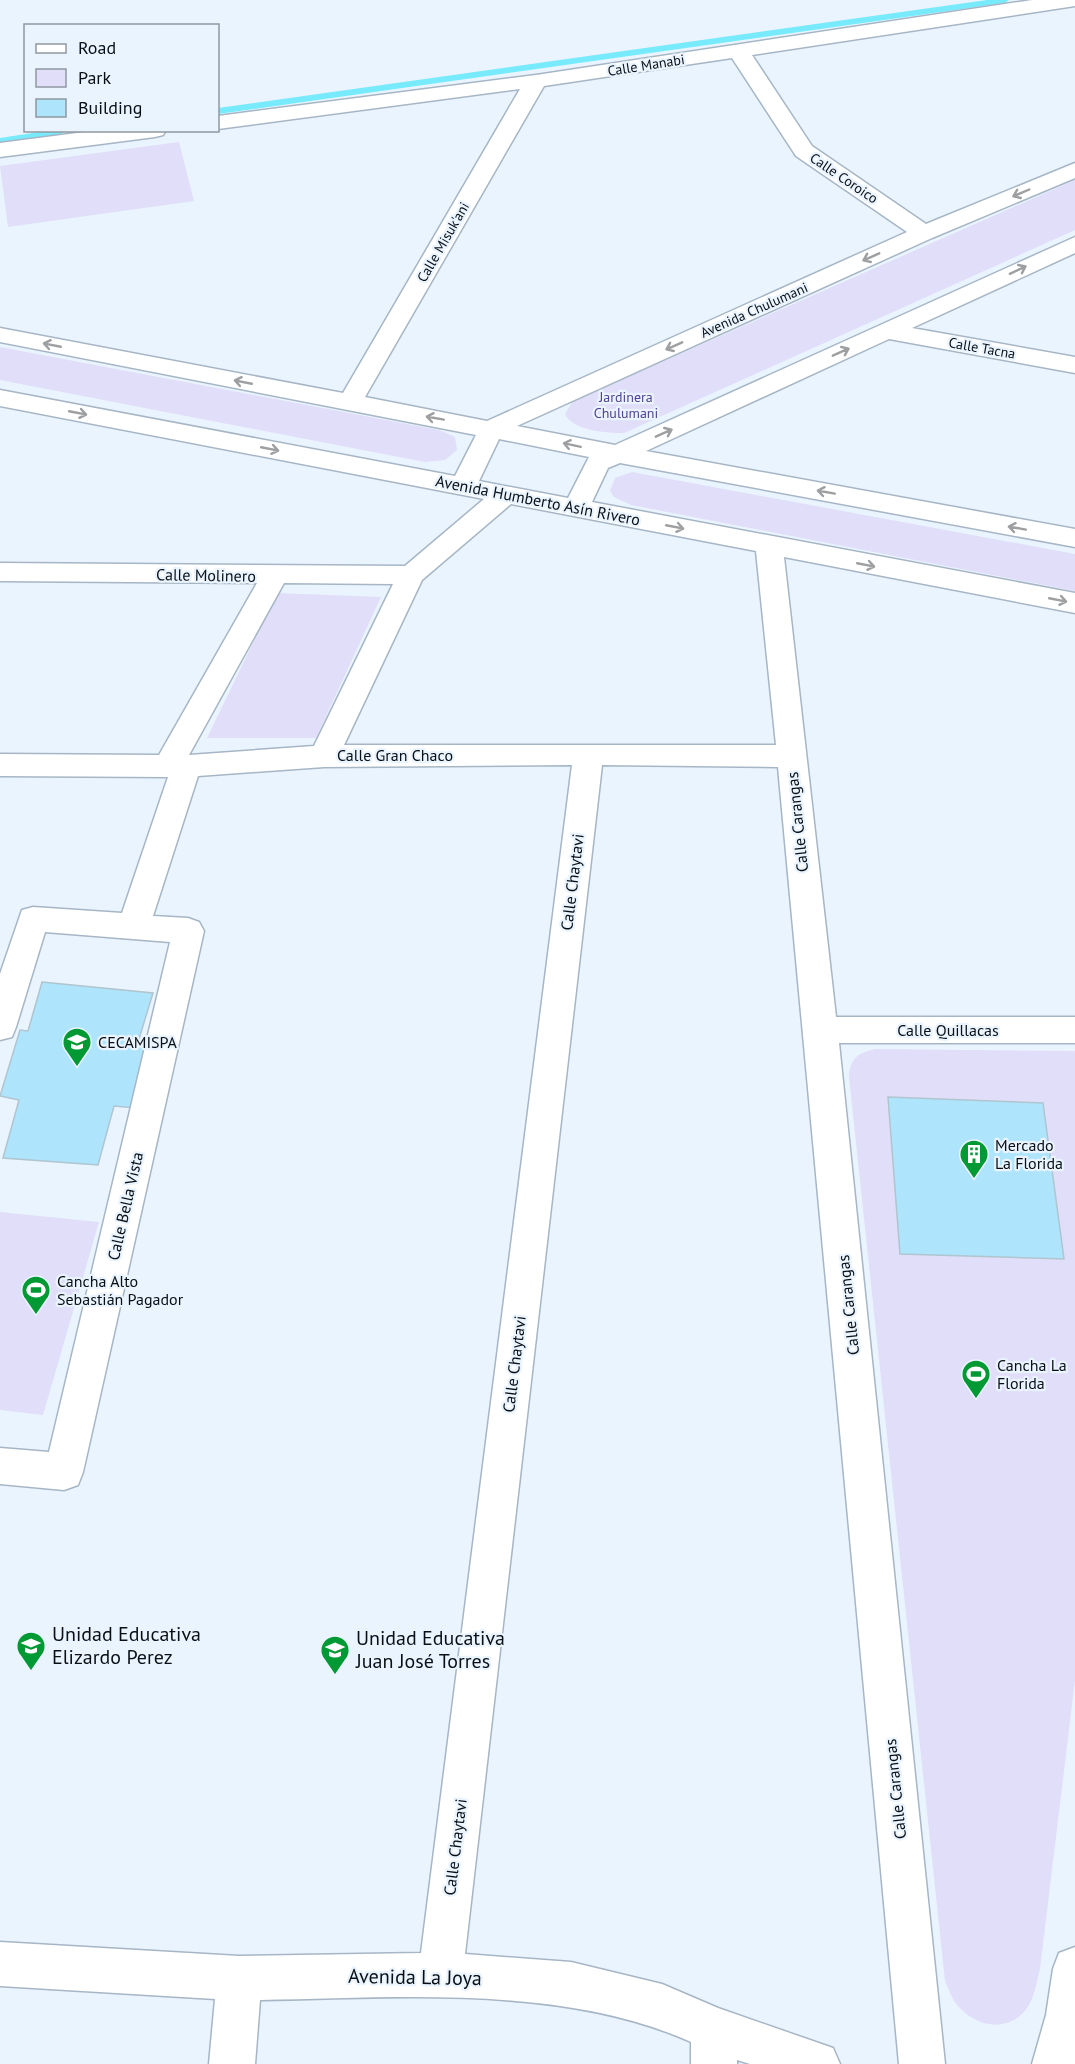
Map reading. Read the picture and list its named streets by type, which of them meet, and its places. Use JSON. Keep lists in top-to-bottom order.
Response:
{
  "streets": {
    "street": [
      "Calle Manabi",
      "Calle Coroico",
      "Calle Misuk'ani",
      "Avenida Chulumani",
      "Calle Tacna",
      "Avenida Humberto Asín Rivero",
      "Calle Molinero",
      "Calle Gran Chaco",
      "Calle Carangas",
      "Calle Chaytavi",
      "Calle Quillacas",
      "Calle Bella Vista",
      "Avenida La Joya"
    ]
  },
  "crossings": [
    ["Calle Manabi", "Calle Coroico"],
    ["Calle Manabi", "Calle Misuk'ani"],
    ["Calle Coroico", "Avenida Chulumani"],
    ["Avenida Humberto Asín Rivero", "Calle Carangas"],
    ["Calle Gran Chaco", "Calle Carangas"],
    ["Calle Gran Chaco", "Calle Chaytavi"],
    ["Calle Carangas", "Calle Quillacas"],
    ["Calle Chaytavi", "Avenida La Joya"]
  ],
  "parks": ["Jardinera Chulumani"],
  "places": {
    "school or university": ["CECAMISPA", "Unidad Educativa Elizardo Perez", "Unidad Educativa Juan José Torres"],
    "building": ["Mercado La Florida"],
    "sports": ["Cancha Alto Sebastián Pagador", "Cancha La Florida"]
  },
  "legend": ["Road", "Park", "Building"]
}
